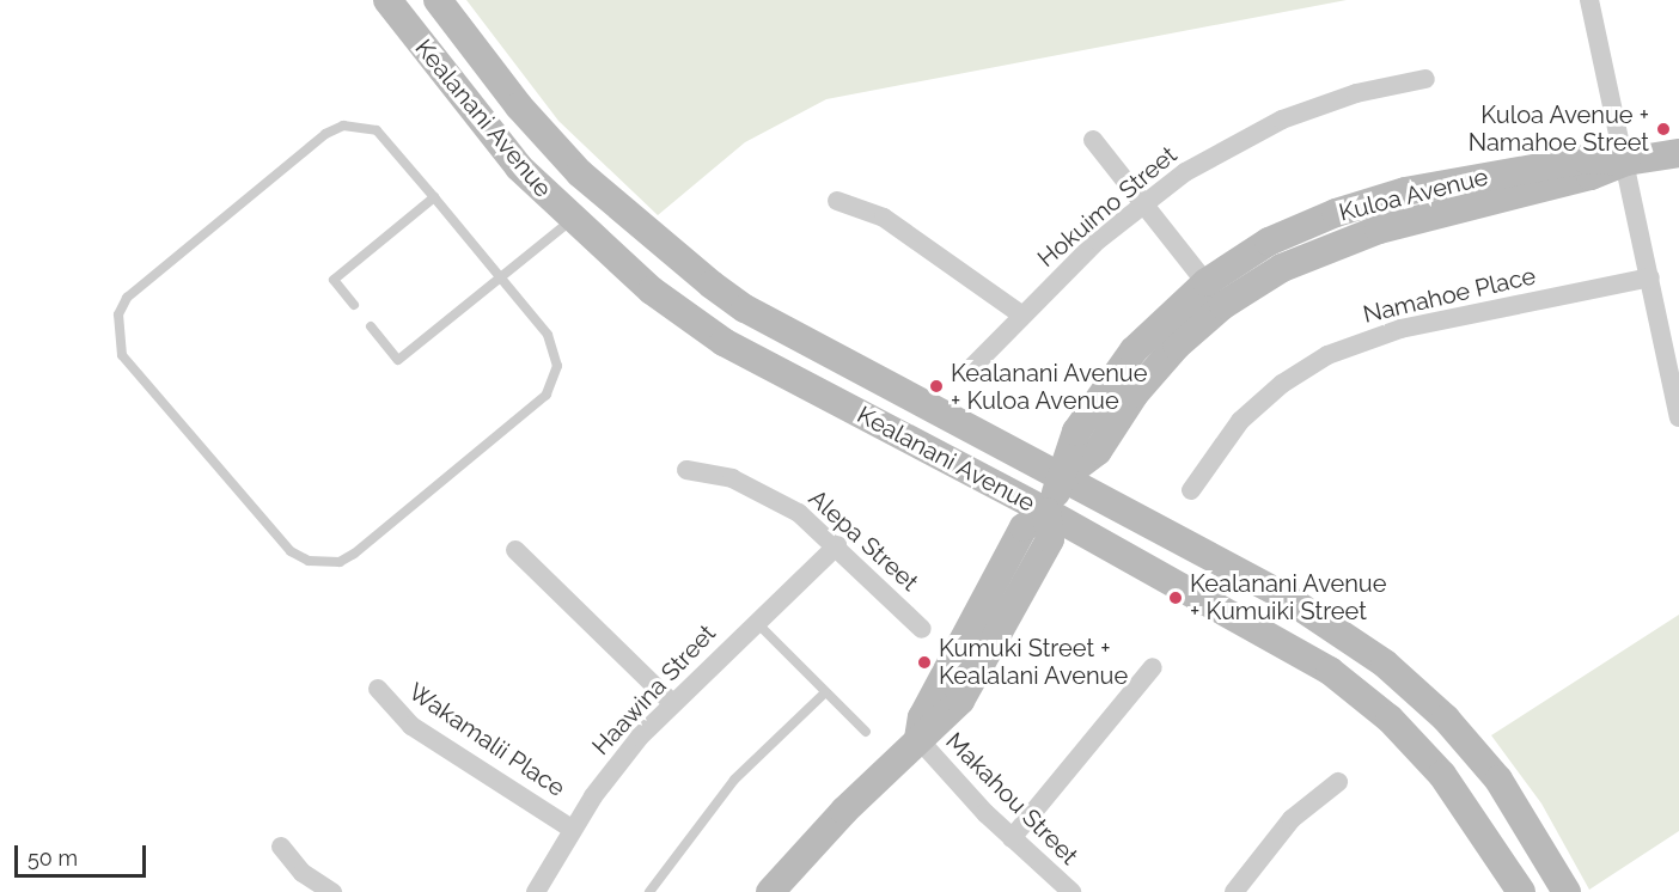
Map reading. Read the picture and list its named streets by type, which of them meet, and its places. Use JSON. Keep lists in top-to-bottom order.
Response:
{
  "streets": {
    "street": [
      "Kealanani Avenue",
      "Kuloa Avenue",
      "Hokuimo Street",
      "Namahoe Place",
      "Alepa Street",
      "Haawina Street",
      "Wakamalii Place",
      "Makahou Street"
    ]
  },
  "crossings": [
    ["Kealanani Avenue", "Kuloa Avenue"],
    ["Alepa Street", "Haawina Street"],
    ["Haawina Street", "Wakamalii Place"]
  ],
  "places": [
    "Kuloa Avenue + Namahoe Street",
    "Kealanani Avenue + Kuloa Avenue",
    "Kealanani Avenue + Kumuiki Street",
    "Kumuki Street + Kealalani Avenue"
  ],
  "scale_bar": "50 m"
}
